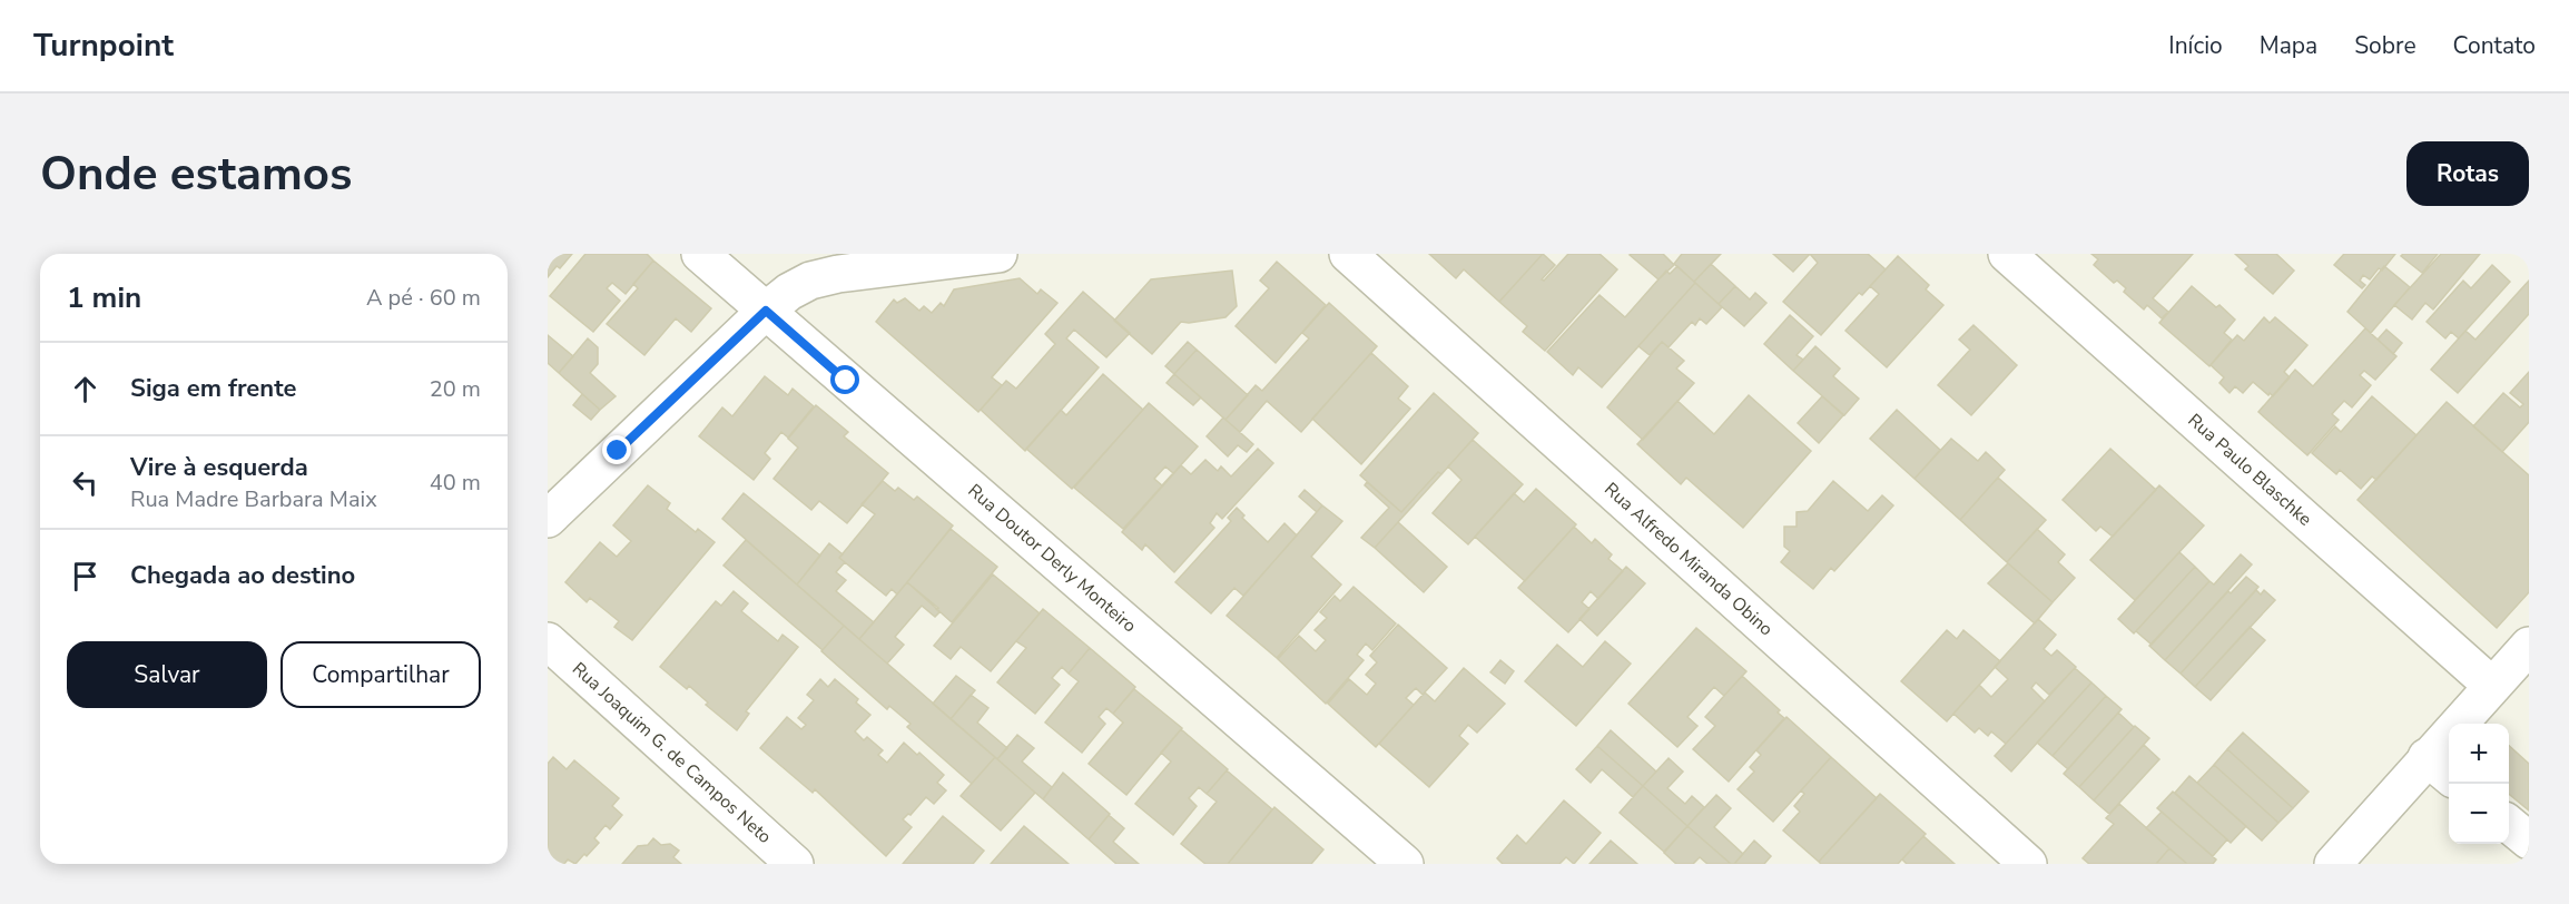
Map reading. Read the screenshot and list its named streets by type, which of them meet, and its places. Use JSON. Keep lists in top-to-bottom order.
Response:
{
  "streets": {
    "street": [
      "Rua Paulo Blaschke",
      "Rua Doutor Derly Monteiro",
      "Rua Alfredo Miranda Obino",
      "Rua Joaquim G. de Campos Neto"
    ]
  },
  "page": {
    "header": "Turnpoint",
    "nav": [
      "Início",
      "Mapa",
      "Sobre",
      "Contato"
    ],
    "buttons": [
      "Rotas",
      ["Salvar", "Compartilhar"]
    ],
    "title": "Onde estamos",
    "heading": ["1 min", "A pé · 60 m"],
    "list": [
      ["Siga em frente", "20 m"],
      ["Vire à esquerda", "Rua Madre Barbara Maix", "40 m"],
      "Chegada ao destino"
    ],
    "map_buttons": ["+", "−"]
  }
}
